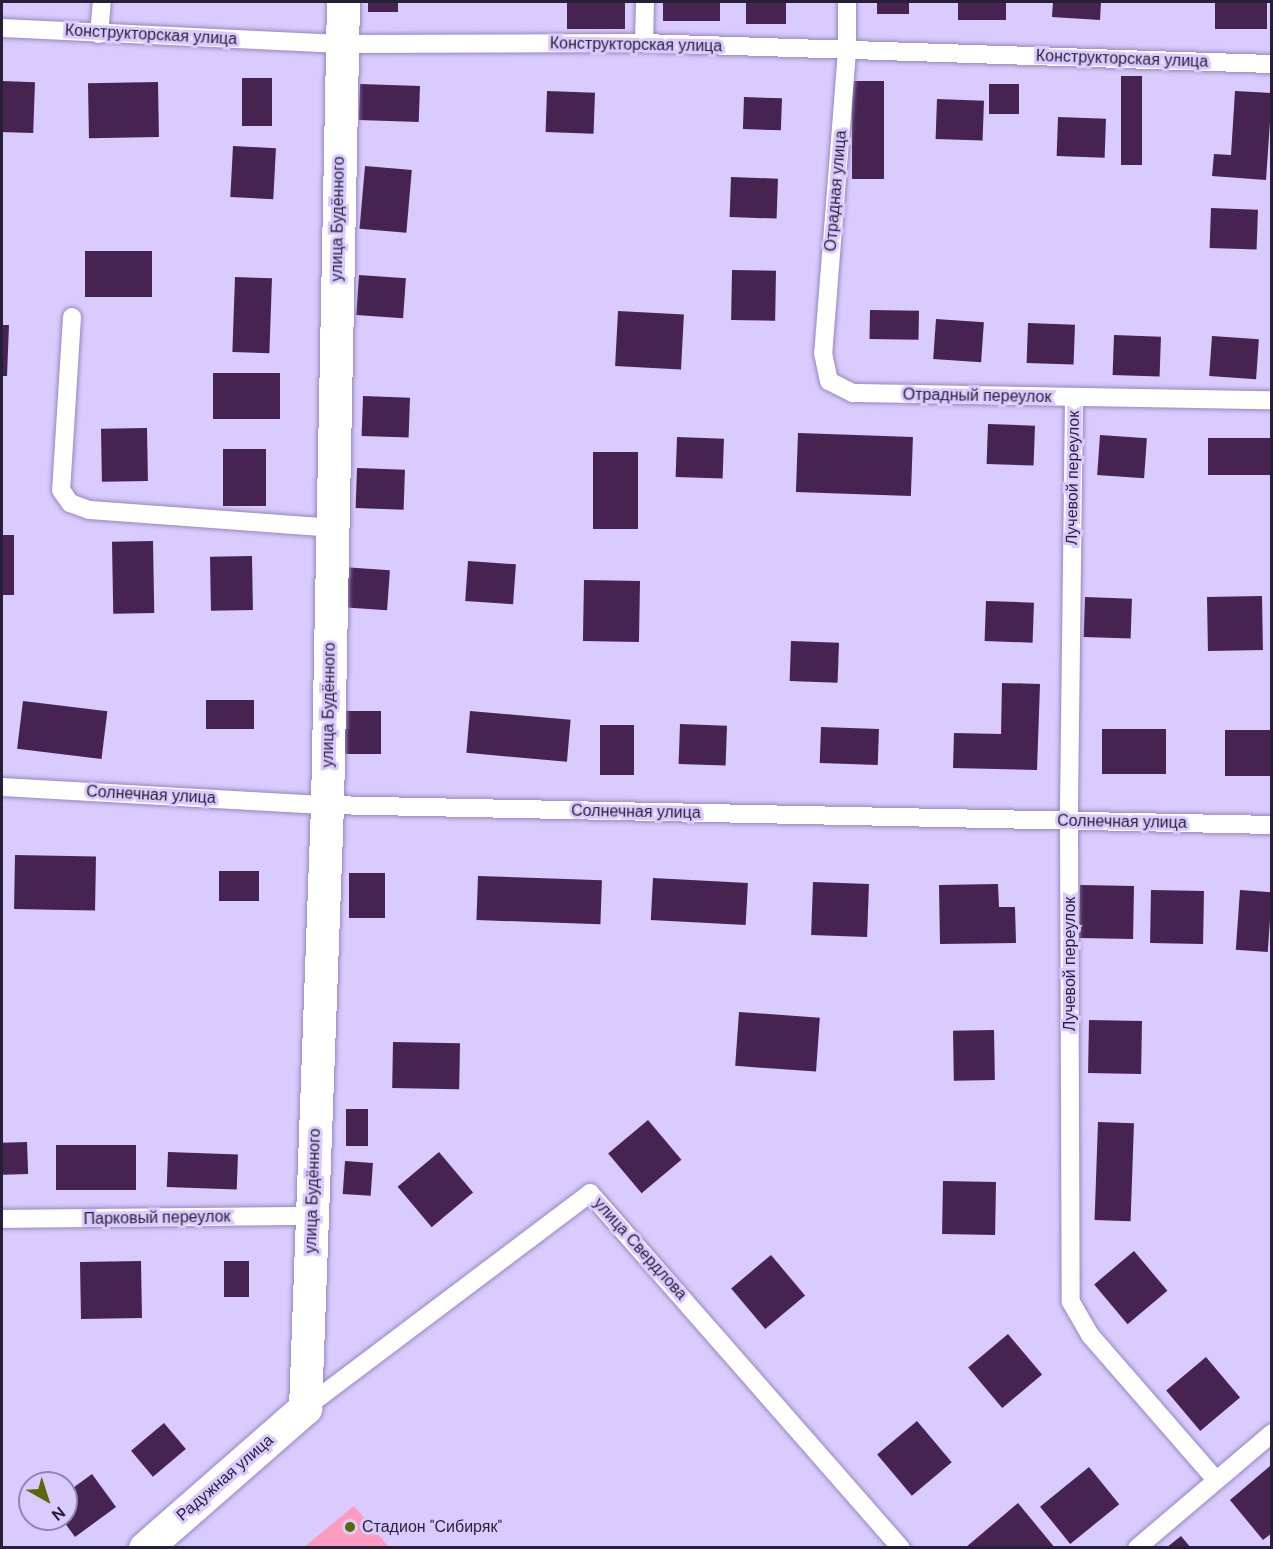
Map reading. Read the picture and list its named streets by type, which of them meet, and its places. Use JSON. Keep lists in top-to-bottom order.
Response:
{
  "streets": {
    "street": ["улица Будённого", "Радужная улица"],
    "lane": [
      "Конструкторская улица",
      "Отрадная улица",
      "Отрадный переулок",
      "Лучевой переулок",
      "Солнечная улица",
      "Парковый переулок",
      "улица Свердлова"
    ]
  },
  "crossings": [
    ["Конструкторская улица", "Отрадная улица"],
    ["Конструкторская улица", "улица Будённого"],
    ["Отрадная улица", "Отрадный переулок"],
    ["улица Будённого", "Солнечная улица"],
    ["улица Будённого", "Парковый переулок"],
    ["улица Будённого", "улица Свердлова"],
    ["улица Будённого", "Радужная улица"],
    ["Отрадный переулок", "Лучевой переулок"],
    ["Лучевой переулок", "Солнечная улица"],
    ["улица Свердлова", "Радужная улица"]
  ],
  "places": ["Стадион \"Сибиряк\""],
  "north": "bottom right"
}
